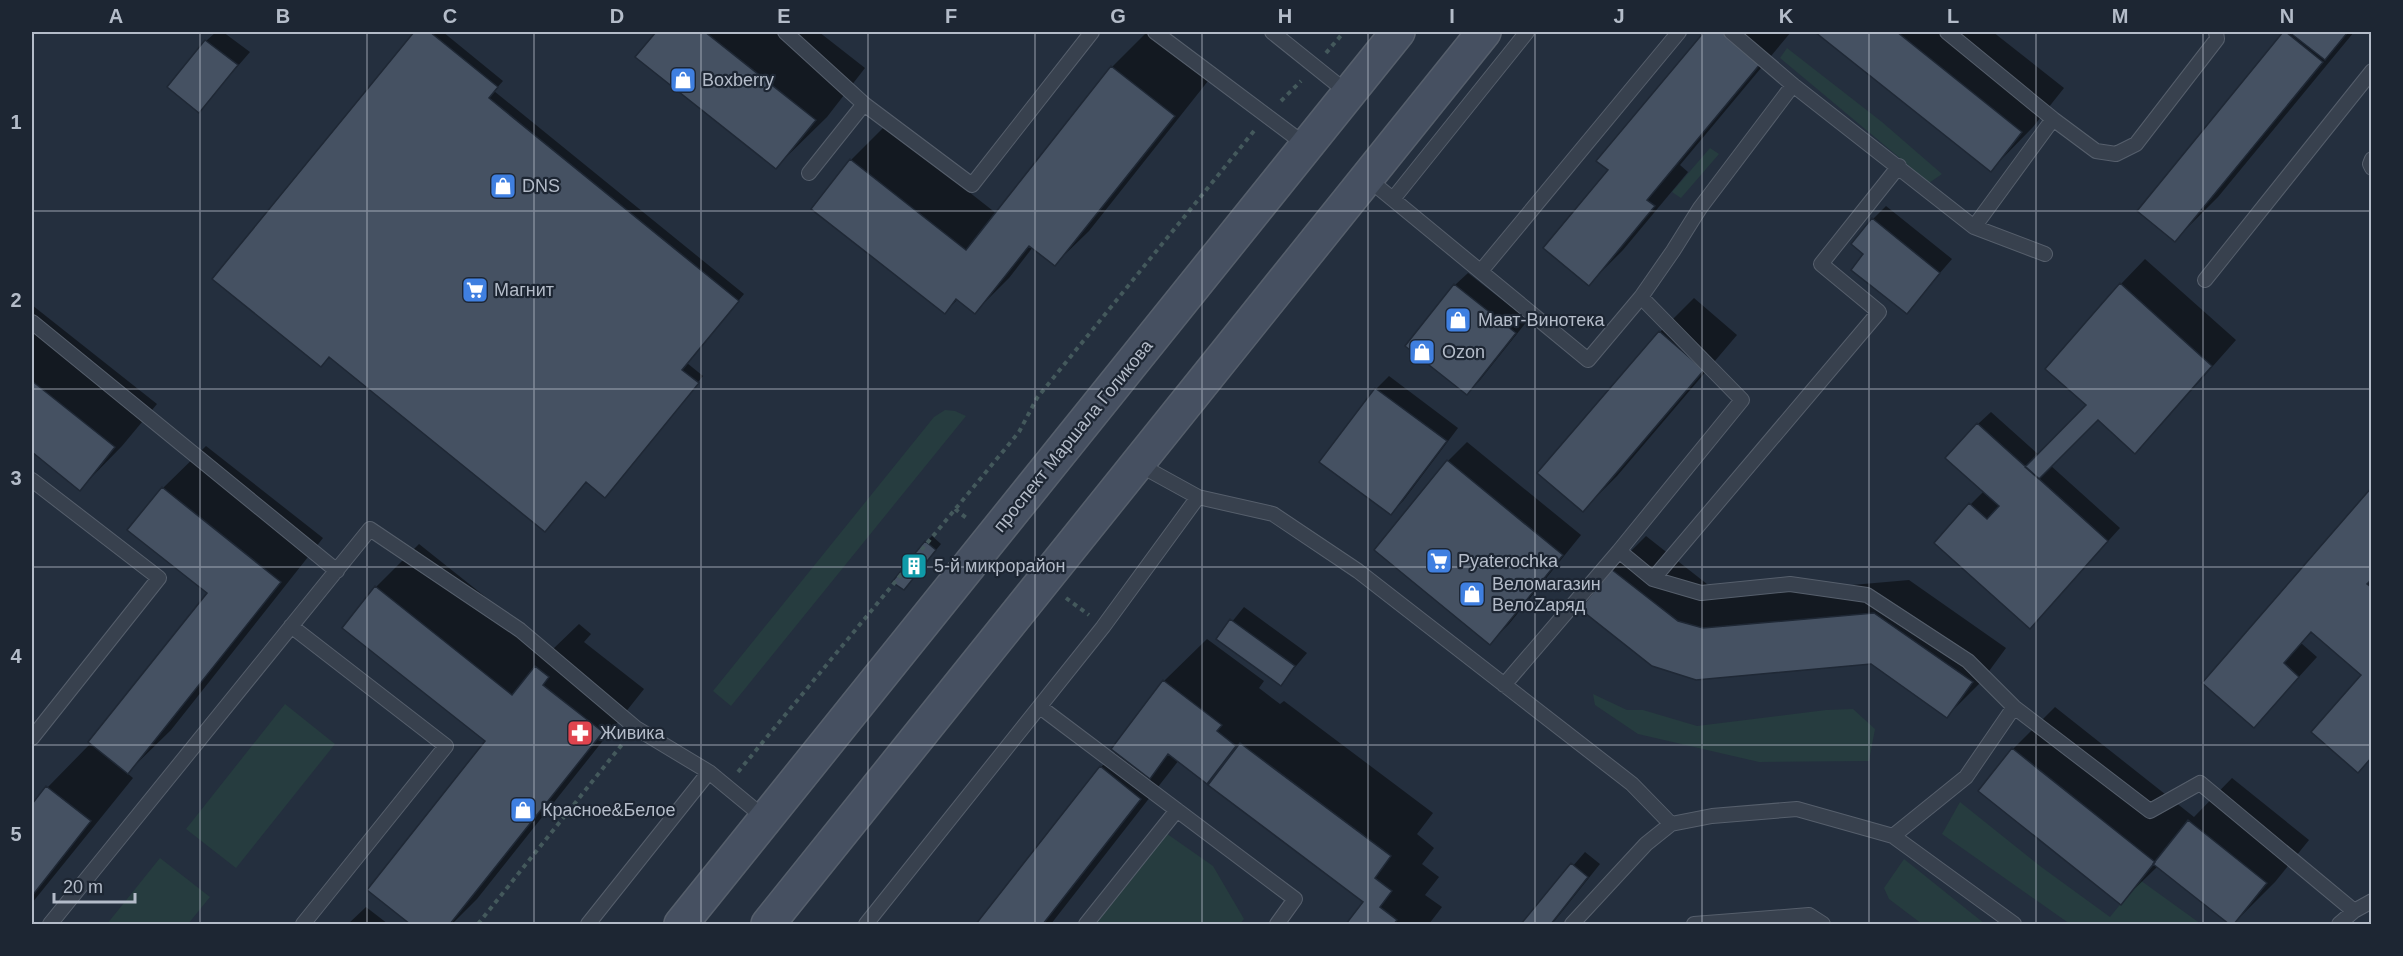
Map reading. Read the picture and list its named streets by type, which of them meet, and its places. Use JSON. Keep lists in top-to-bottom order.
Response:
{
  "streets": {
    "main road": ["проспект Маршала Голикова"]
  },
  "places": {
    "shop": [
      "Boxberry",
      "DNS",
      "Мавт-Винотека",
      "Ozon",
      "Веломагазин ВелоZаряд",
      "Красное&Белое"
    ],
    "supermarket": ["Магнит", "Pyaterochka"],
    "building": ["5-й микрорайон"],
    "pharmacy": ["Живика"]
  },
  "scale_bar": "20 m",
  "grid": {
    "columns": [
      "A",
      "B",
      "C",
      "D",
      "E",
      "F",
      "G",
      "H",
      "I",
      "J",
      "K",
      "L",
      "M",
      "N"
    ],
    "rows": [
      "1",
      "2",
      "3",
      "4",
      "5"
    ]
  }
}
